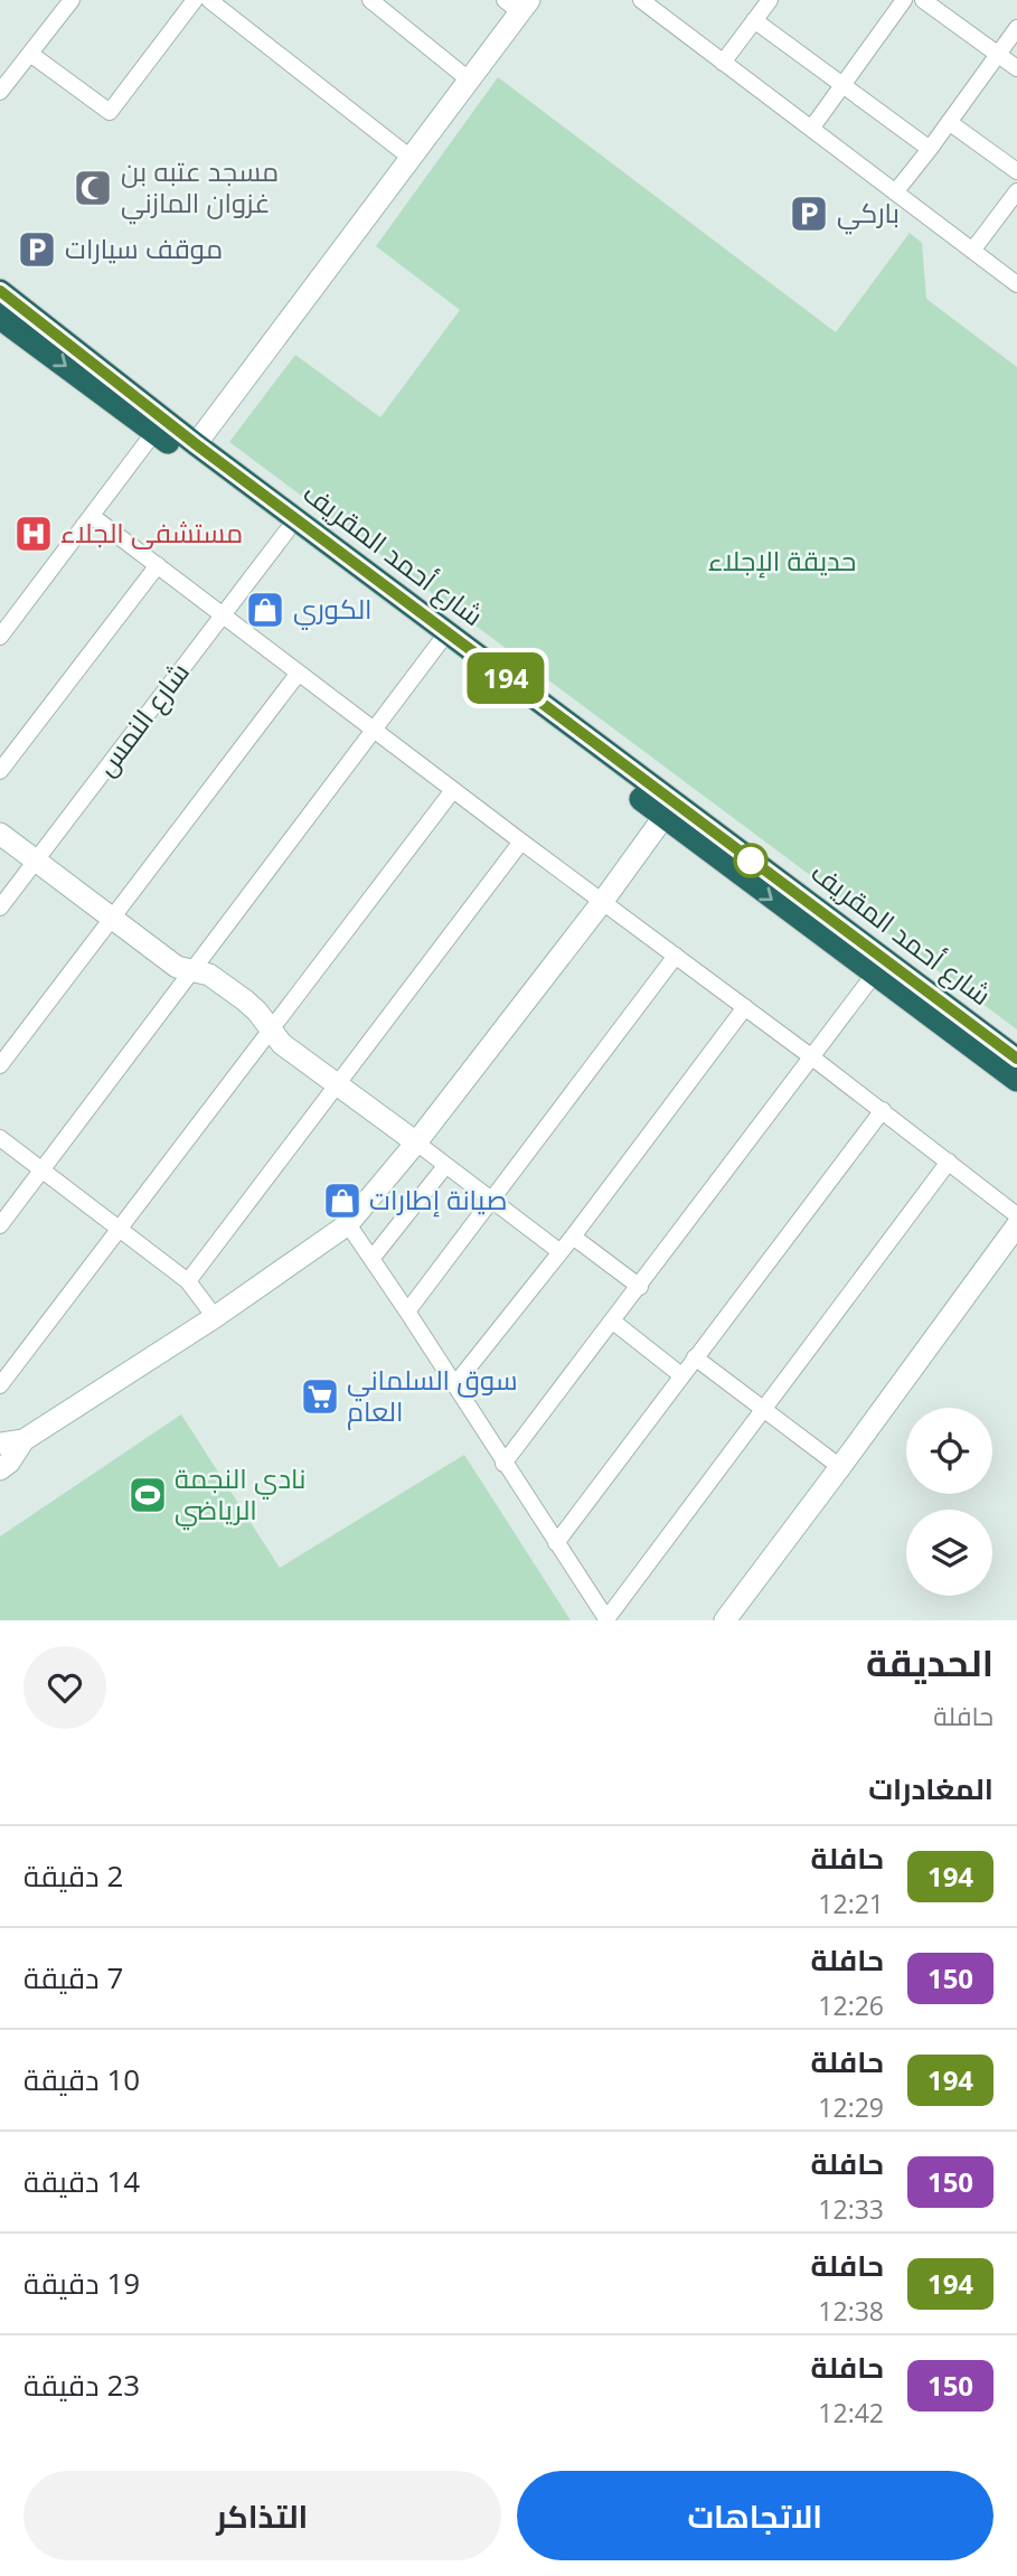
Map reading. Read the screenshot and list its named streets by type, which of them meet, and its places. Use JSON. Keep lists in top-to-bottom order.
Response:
{
  "streets": {
    "highway": ["شارع أحمد المقريف"],
    "street": ["شارع النمس"]
  },
  "crossings": [
    ["شارع أحمد المقريف", "شارع النمس"]
  ],
  "parks": ["حديقة الإجلاء"],
  "places": {
    "mosque": ["مسجد عتبه بن غزوان المازني"],
    "parking": ["باركي", "موقف سيارات"],
    "hospital": ["مستشفى الجلاء"],
    "shop": ["الكوري", "صيانة إطارات"],
    "supermarket": ["سوق السلماني العام"],
    "sports": ["نادي النجمة الرياضي"]
  },
  "lines": ["bus line 194"],
  "page": {
    "on_map": "194",
    "heading": [
      ["الحديقة", "حافلة"],
      "المغادرات"
    ],
    "list": [
      {
        "mark": "194",
        "name": "حافلة",
        "note": "12:21",
        "value": "2 دقيقة"
      },
      {
        "mark": "150",
        "name": "حافلة",
        "note": "12:26",
        "value": "7 دقيقة"
      },
      {
        "mark": "194",
        "name": "حافلة",
        "note": "12:29",
        "value": "10 دقيقة"
      },
      {
        "mark": "150",
        "name": "حافلة",
        "note": "12:33",
        "value": "14 دقيقة"
      },
      {
        "mark": "194",
        "name": "حافلة",
        "note": "12:38",
        "value": "19 دقيقة"
      },
      {
        "mark": "150",
        "name": "حافلة",
        "note": "12:42",
        "value": "23 دقيقة"
      }
    ],
    "buttons": ["الاتجاهات", "التذاكر"]
  }
}
